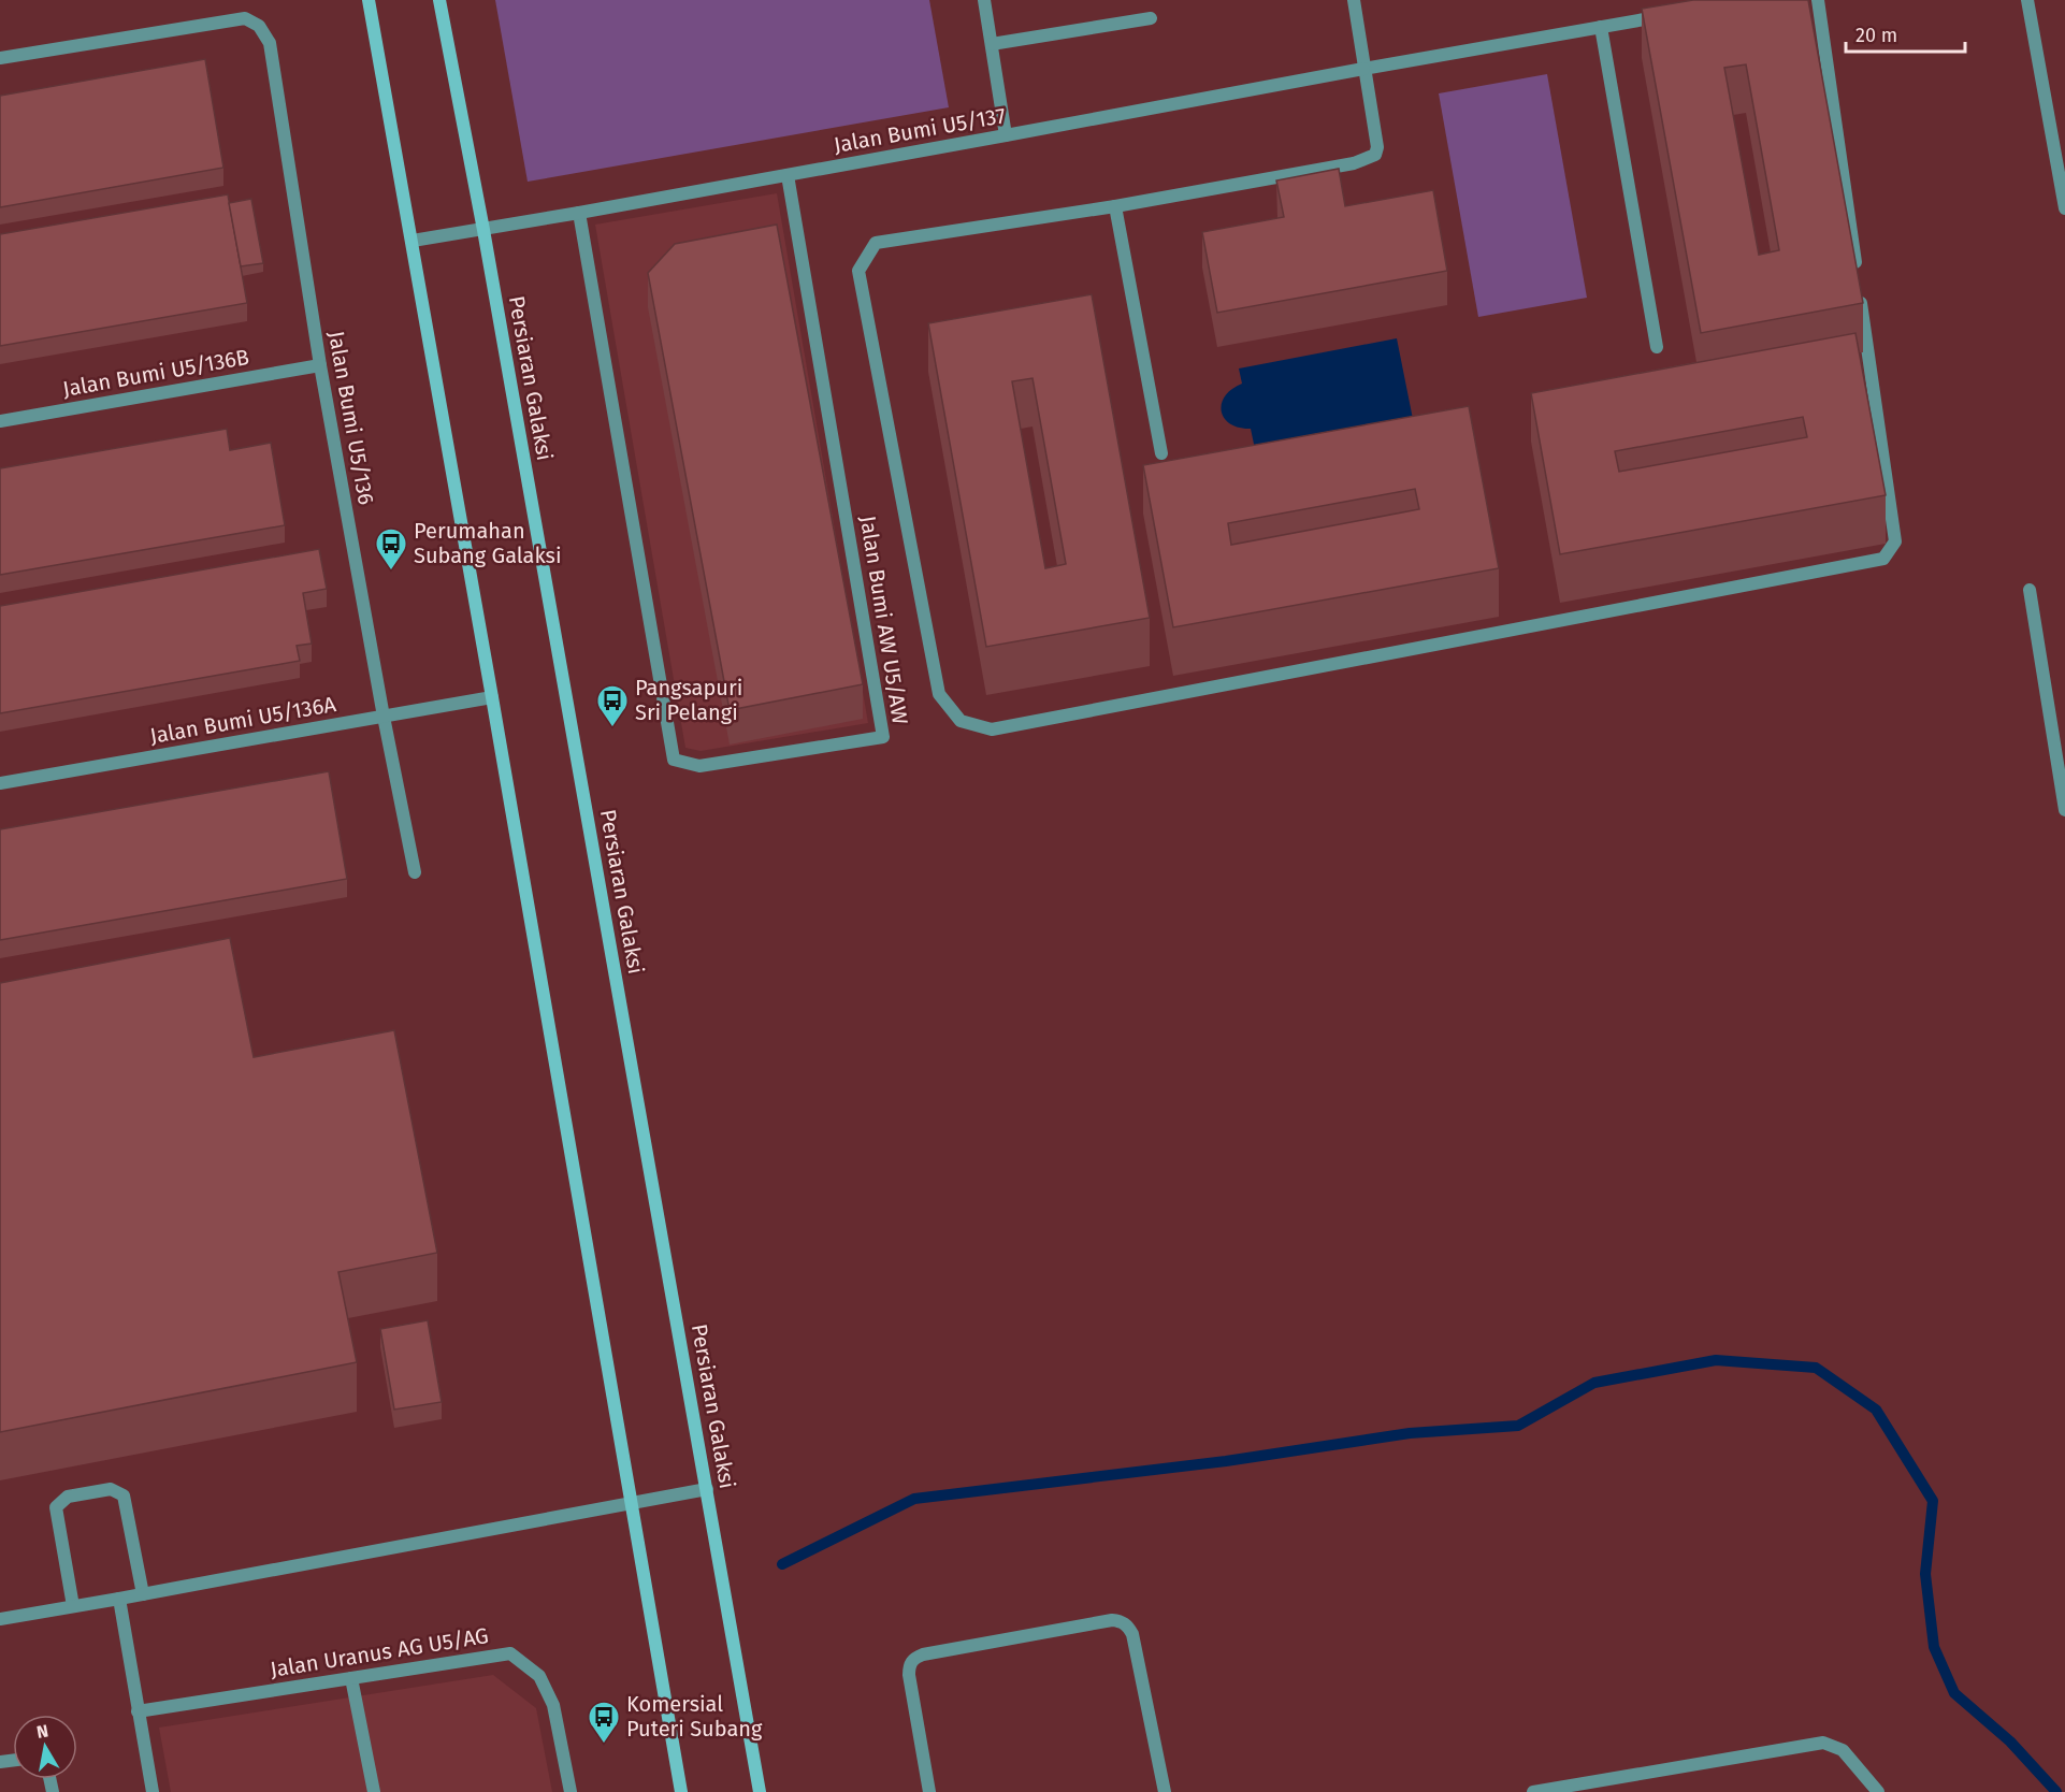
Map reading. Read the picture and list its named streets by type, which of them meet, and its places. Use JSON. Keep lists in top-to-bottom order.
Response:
{
  "streets": {
    "main road": ["Persiaran Galaksi"],
    "street": [
      "Jalan Bumi U5/137",
      "Jalan Bumi U5/136B",
      "Jalan Bumi U5/136",
      "Jalan Bumi AW U5/AW",
      "Jalan Bumi U5/136A",
      "Jalan Uranus AG U5/AG"
    ]
  },
  "crossings": [
    ["Jalan Bumi U5/137", "Persiaran Galaksi"],
    ["Jalan Bumi U5/137", "Jalan Bumi AW U5/AW"],
    ["Jalan Bumi U5/136B", "Jalan Bumi U5/136"],
    ["Jalan Bumi U5/136", "Jalan Bumi U5/136A"]
  ],
  "places": {
    "bus stop": ["Perumahan Subang Galaksi", "Pangsapuri Sri Pelangi", "Komersial Puteri Subang"]
  },
  "scale_bar": "20 m",
  "north": "top"
}
